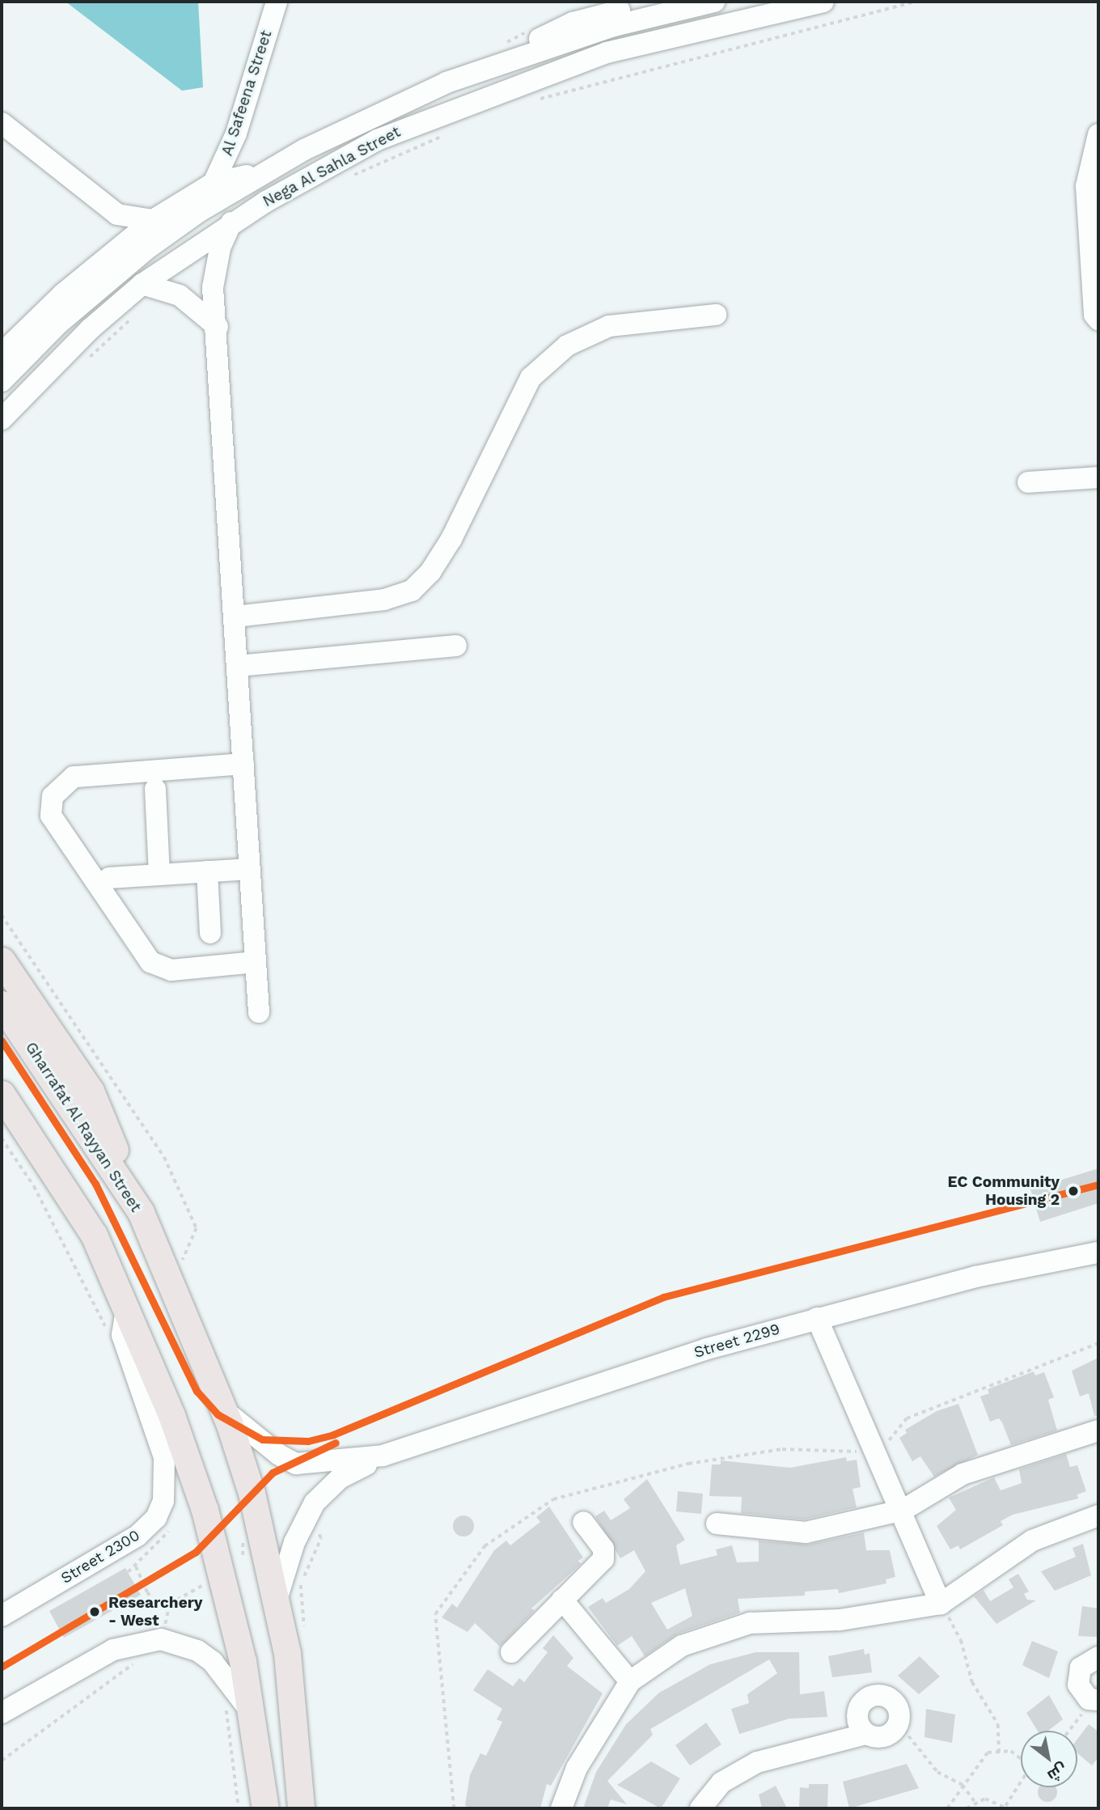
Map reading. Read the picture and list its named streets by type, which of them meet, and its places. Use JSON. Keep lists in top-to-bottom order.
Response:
{
  "streets": {
    "main road": ["Gharrafat Al Rayyan Street"],
    "street": [
      "Al Safeena Street",
      "Nega Al Sahla Street",
      "Street 2299",
      "Street 2300"
    ]
  },
  "crossings": [
    ["Al Safeena Street", "Nega Al Sahla Street"],
    ["Gharrafat Al Rayyan Street", "Street 2299"]
  ],
  "places": ["EC Community Housing 2", "Researchery - West"],
  "north": "bottom right"
}
